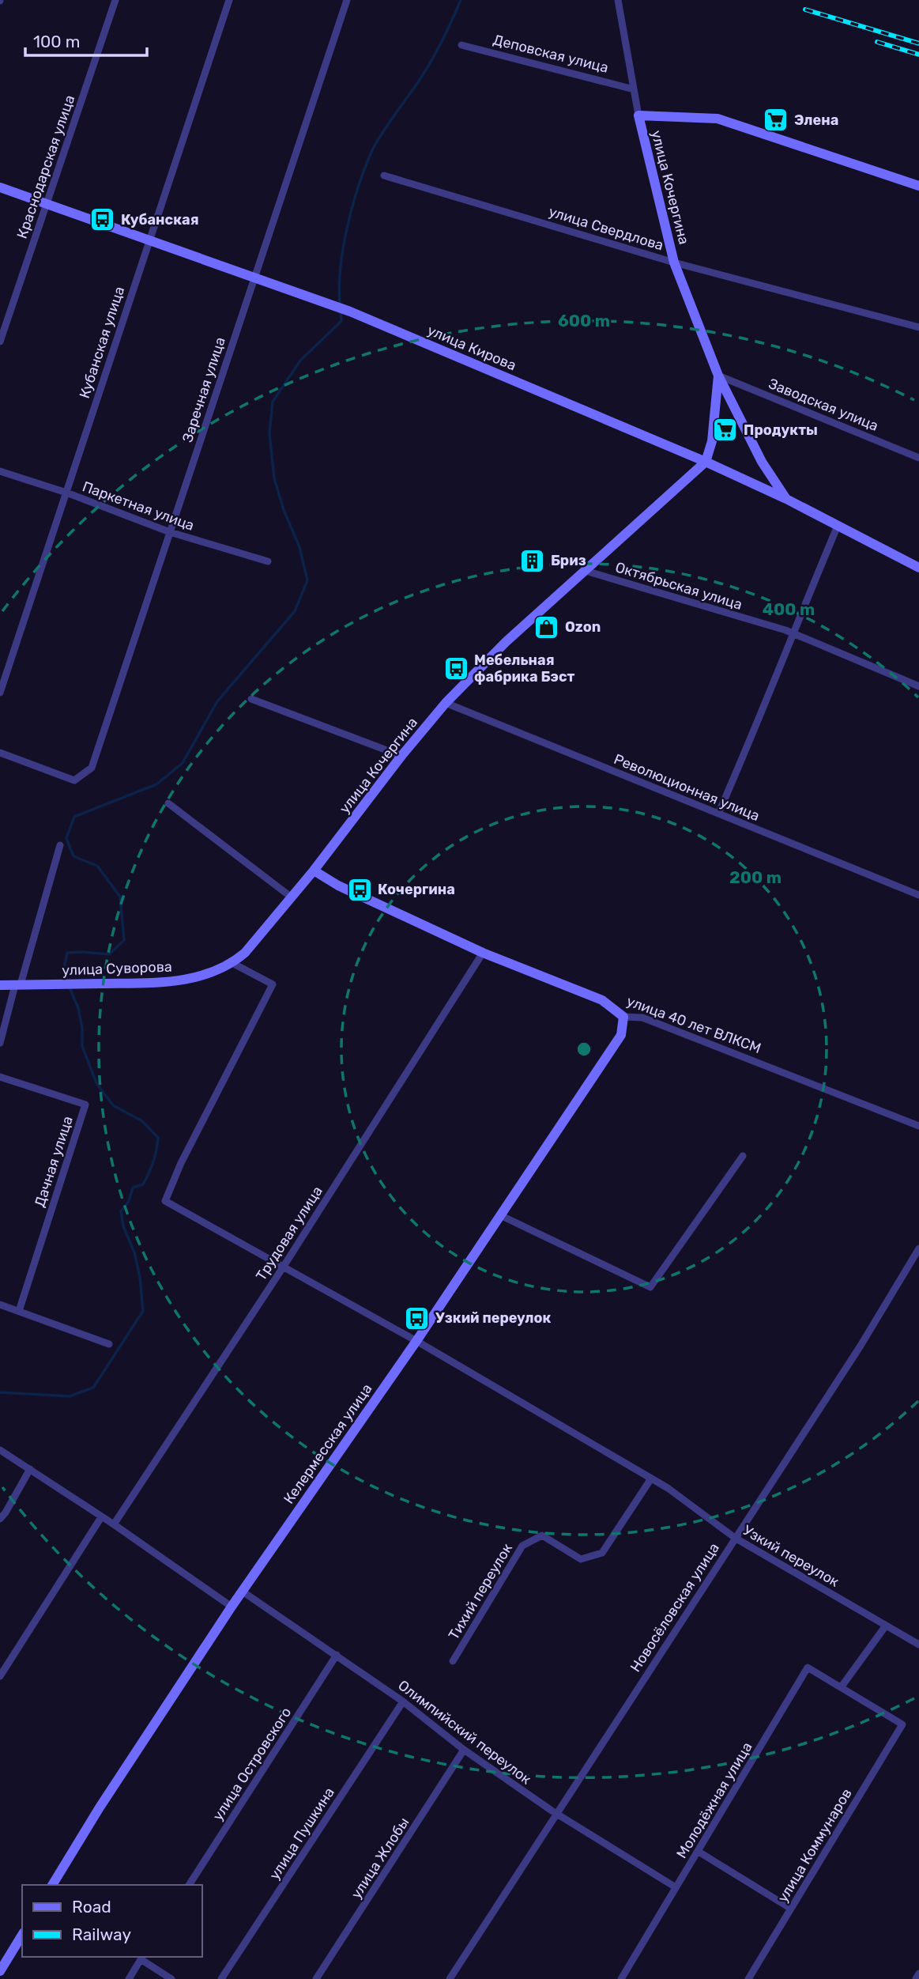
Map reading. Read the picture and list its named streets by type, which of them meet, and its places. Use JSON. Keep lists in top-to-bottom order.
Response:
{
  "streets": {
    "street": [
      "Деповская улица",
      "Краснодарская улица",
      "улица Кочергина",
      "улица Свердлова",
      "Кубанская улица",
      "улица Кирова",
      "Заречная улица",
      "Заводская улица",
      "Паркетная улица",
      "Октябрьская улица",
      "Революционная улица",
      "улица Суворова",
      "улица 40 лет ВЛКСМ",
      "Дачная улица",
      "Трудовая улица",
      "Келермесская улица",
      "Узкий переулок",
      "Тихий переулок",
      "Новосёловская улица",
      "Олимпийский переулок",
      "улица Островского",
      "Молодёжная улица",
      "улица Пушкина",
      "улица Коммунаров",
      "улица Жлобы"
    ]
  },
  "crossings": [
    ["Деповская улица", "улица Кочергина"],
    ["Краснодарская улица", "улица Кирова"],
    ["улица Кочергина", "улица Свердлова"],
    ["улица Кочергина", "улица Кирова"],
    ["улица Кочергина", "Заводская улица"],
    ["улица Кочергина", "Октябрьская улица"],
    ["улица Кочергина", "Революционная улица"],
    ["улица Кочергина", "улица Суворова"],
    ["улица Кочергина", "улица 40 лет ВЛКСМ"],
    ["улица Кочергина", "Узкий переулок"],
    ["Кубанская улица", "улица Кирова"],
    ["Кубанская улица", "Паркетная улица"],
    ["улица Кирова", "Заречная улица"],
    ["Заречная улица", "Паркетная улица"],
    ["улица Суворова", "Узкий переулок"],
    ["улица 40 лет ВЛКСМ", "Трудовая улица"],
    ["улица 40 лет ВЛКСМ", "Келермесская улица"],
    ["Трудовая улица", "Узкий переулок"],
    ["Келермесская улица", "Узкий переулок"],
    ["Келермесская улица", "Олимпийский переулок"],
    ["Узкий переулок", "Тихий переулок"],
    ["Узкий переулок", "Новосёловская улица"],
    ["Новосёловская улица", "Олимпийский переулок"],
    ["Олимпийский переулок", "улица Островского"],
    ["Олимпийский переулок", "Молодёжная улица"],
    ["Олимпийский переулок", "улица Пушкина"],
    ["Олимпийский переулок", "улица Жлобы"],
    ["Молодёжная улица", "улица Коммунаров"]
  ],
  "places": {
    "supermarket": ["Элена", "Продукты"],
    "bus stop": [
      "Кубанская",
      "Мебельная фабрика Бэст",
      "Кочергина",
      "Узкий переулок"
    ],
    "building": ["Бриз"],
    "shop": ["Ozon"]
  },
  "legend": ["Road", "Railway"],
  "scale_bar": "100 m",
  "rings": ["600 m", "400 m", "200 m"]
}
